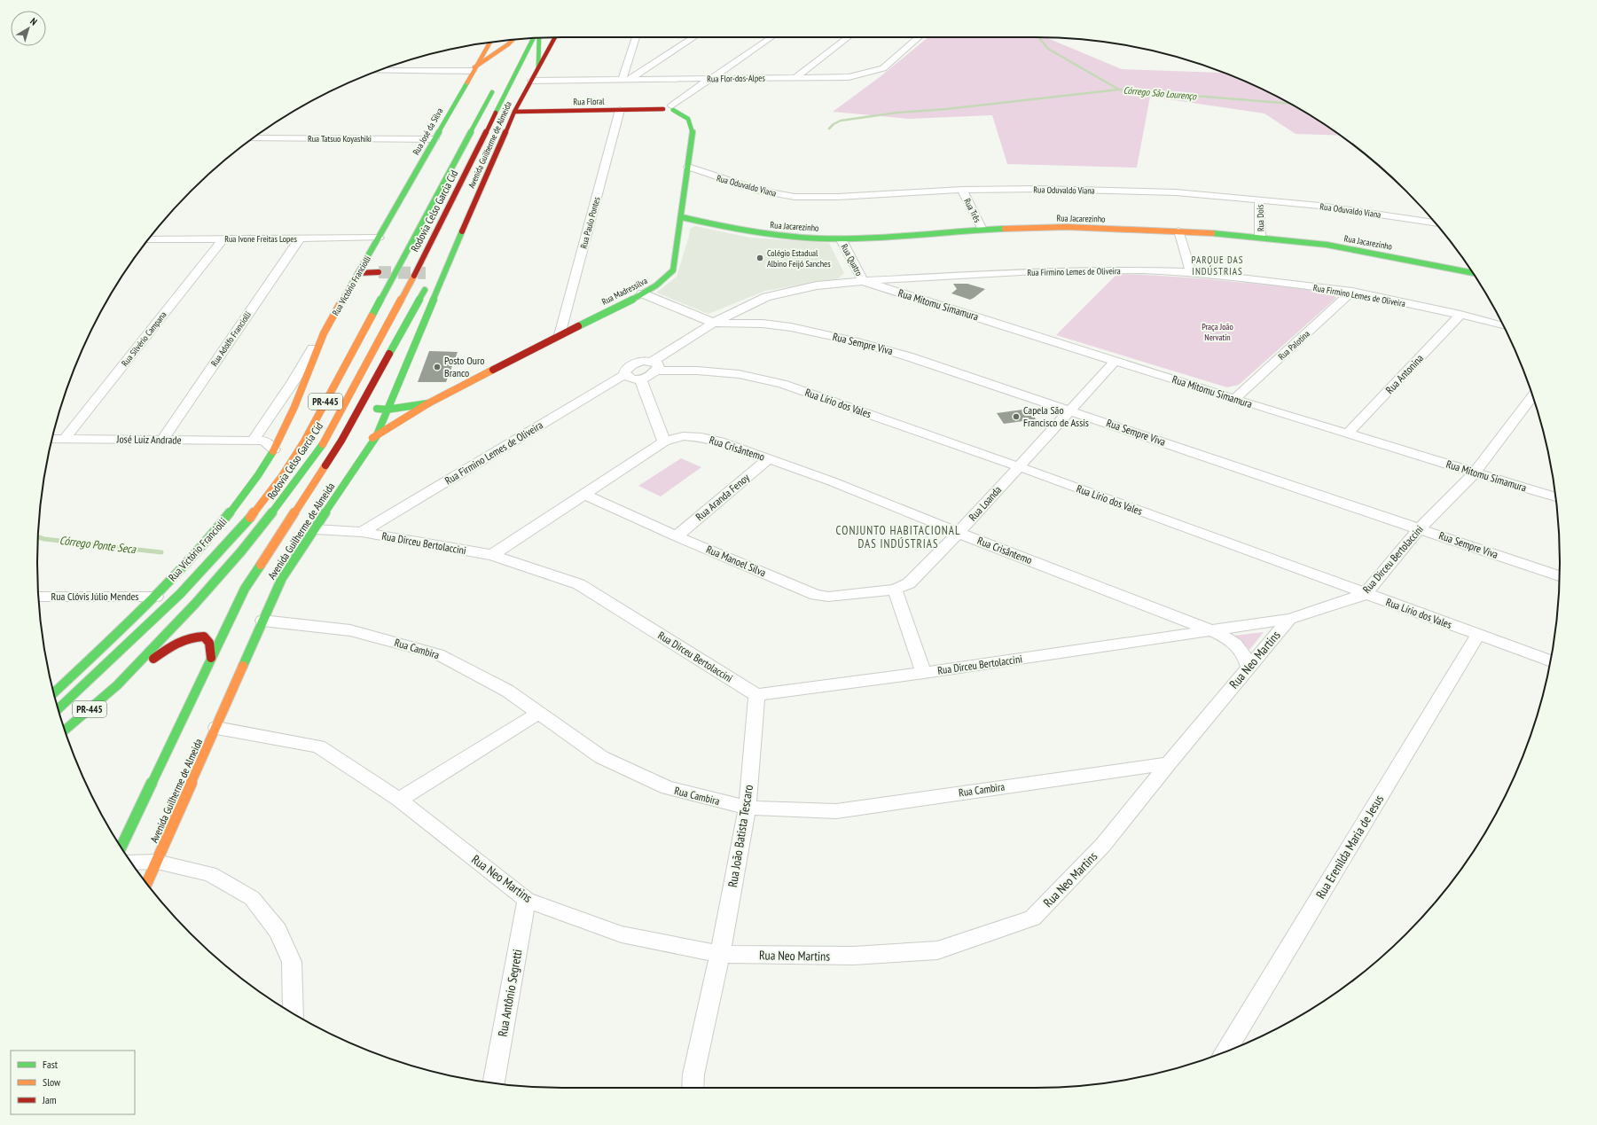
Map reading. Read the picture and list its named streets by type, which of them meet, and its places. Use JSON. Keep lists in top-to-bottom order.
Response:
{
  "streets": {
    "main road": [
      "Rua Floral",
      "Rua José da Silva",
      "Avenida Guilherme de Almeida",
      "Rodovia Celso Garcia Cid",
      "Rua Jacarezinho",
      "Rua Victório Franciolli",
      "Rua Madressilva",
      "PR-445"
    ],
    "street": [
      "Rua Flor-dos-Alpes",
      "Rua Tatsuo Koyashiki",
      "Rua Oduvaldo Viana",
      "Rua Três",
      "Rua Dois",
      "Rua Paulo Pontes",
      "Rua Ivone Freitas Lopes",
      "Rua Quatro",
      "Rua Firmino Lemes de Oliveira",
      "Rua Mitomu Simamura",
      "Rua Silvério Campana",
      "Rua Adolfo Franciolli",
      "Rua Sempre Viva",
      "Rua Palotina",
      "Rua Antonina",
      "Rua Lírio dos Vales",
      "José Luiz Andrade",
      "Rua Crisântemo",
      "Rua Aranda Fenoy",
      "Rua Loanda",
      "Rua Dirceu Bertolaccini",
      "Rua Manoel Silva",
      "Rua Clóvis Júlio Mendes",
      "Rua Cambira",
      "Rua Neo Martins",
      "Rua João Batista Tescaro",
      "Rua Erenilda Maria de Jesus",
      "Rua Antônio Segretti"
    ]
  },
  "crossings": [
    ["Rua Flor-dos-Alpes", "Avenida Guilherme de Almeida"],
    ["Rua Floral", "Avenida Guilherme de Almeida"],
    ["Rua Floral", "Rua Paulo Pontes"],
    ["Rua Floral", "Rua Madressilva"],
    ["Rua José da Silva", "Rua Tatsuo Koyashiki"],
    ["Rua José da Silva", "Rua Ivone Freitas Lopes"],
    ["Rua José da Silva", "Rua Victório Franciolli"],
    ["Avenida Guilherme de Almeida", "Rua Madressilva"],
    ["Avenida Guilherme de Almeida", "Rua Dirceu Bertolaccini"],
    ["Avenida Guilherme de Almeida", "Rua Cambira"],
    ["Avenida Guilherme de Almeida", "Rua Neo Martins"],
    ["Rua Oduvaldo Viana", "Rua Três"],
    ["Rua Oduvaldo Viana", "Rua Dois"],
    ["Rua Oduvaldo Viana", "Rua Madressilva"],
    ["Rua Três", "Rua Jacarezinho"],
    ["Rua Jacarezinho", "Rua Dois"],
    ["Rua Jacarezinho", "Rua Quatro"],
    ["Rua Jacarezinho", "Rua Madressilva"],
    ["Rua Paulo Pontes", "Rua Madressilva"],
    ["Rua Ivone Freitas Lopes", "Rua Victório Franciolli"],
    ["Rua Ivone Freitas Lopes", "Rua Silvério Campana"],
    ["Rua Ivone Freitas Lopes", "Rua Adolfo Franciolli"],
    ["Rua Quatro", "Rua Firmino Lemes de Oliveira"],
    ["Rua Quatro", "Rua Mitomu Simamura"],
    ["Rua Firmino Lemes de Oliveira", "Rua Mitomu Simamura"],
    ["Rua Firmino Lemes de Oliveira", "Rua Sempre Viva"],
    ["Rua Firmino Lemes de Oliveira", "Rua Palotina"],
    ["Rua Firmino Lemes de Oliveira", "Rua Antonina"],
    ["Rua Firmino Lemes de Oliveira", "Rua Lírio dos Vales"],
    ["Rua Firmino Lemes de Oliveira", "Rua Dirceu Bertolaccini"],
    ["Rua Victório Franciolli", "José Luiz Andrade"],
    ["Rua Victório Franciolli", "Rua Clóvis Júlio Mendes"],
    ["Rua Madressilva", "Rua Sempre Viva"],
    ["Rua Madressilva", "PR-445"],
    ["Rua Mitomu Simamura", "Rua Palotina"],
    ["Rua Mitomu Simamura", "Rua Antonina"],
    ["Rua Mitomu Simamura", "Rua Loanda"],
    ["Rua Mitomu Simamura", "Rua Dirceu Bertolaccini"],
    ["Rua Silvério Campana", "José Luiz Andrade"],
    ["Rua Adolfo Franciolli", "José Luiz Andrade"],
    ["Rua Sempre Viva", "Rua Loanda"],
    ["Rua Sempre Viva", "Rua Dirceu Bertolaccini"],
    ["Rua Lírio dos Vales", "Rua Loanda"],
    ["Rua Lírio dos Vales", "Rua Dirceu Bertolaccini"],
    ["Rua Lírio dos Vales", "Rua Erenilda Maria de Jesus"],
    ["Rua Crisântemo", "Rua Aranda Fenoy"],
    ["Rua Crisântemo", "Rua Loanda"],
    ["Rua Crisântemo", "Rua Dirceu Bertolaccini"],
    ["Rua Crisântemo", "Rua Manoel Silva"],
    ["Rua Crisântemo", "Rua Neo Martins"],
    ["Rua Aranda Fenoy", "Rua Manoel Silva"],
    ["Rua Loanda", "Rua Manoel Silva"],
    ["Rua Dirceu Bertolaccini", "Rua Neo Martins"],
    ["Rua Dirceu Bertolaccini", "Rua João Batista Tescaro"],
    ["Rua Cambira", "Rua Neo Martins"],
    ["Rua Cambira", "Rua João Batista Tescaro"],
    ["Rua Neo Martins", "Rua João Batista Tescaro"],
    ["Rua Neo Martins", "Rua Antônio Segretti"]
  ],
  "districts": ["PARQUE DAS INDÚSTRIAS", "CONJUNTO HABITACIONAL DAS INDÚSTRIAS"],
  "water": ["Córrego São Lourenço", "Córrego Ponte Seca"],
  "parks": ["Praça João Nervatin"],
  "places": ["Colégio Estadual Albino Feijó Sanches", "Posto Ouro Branco", "Capela São Francisco de Assis"],
  "legend": ["Fast", "Slow", "Jam"],
  "north": "top right"
}
